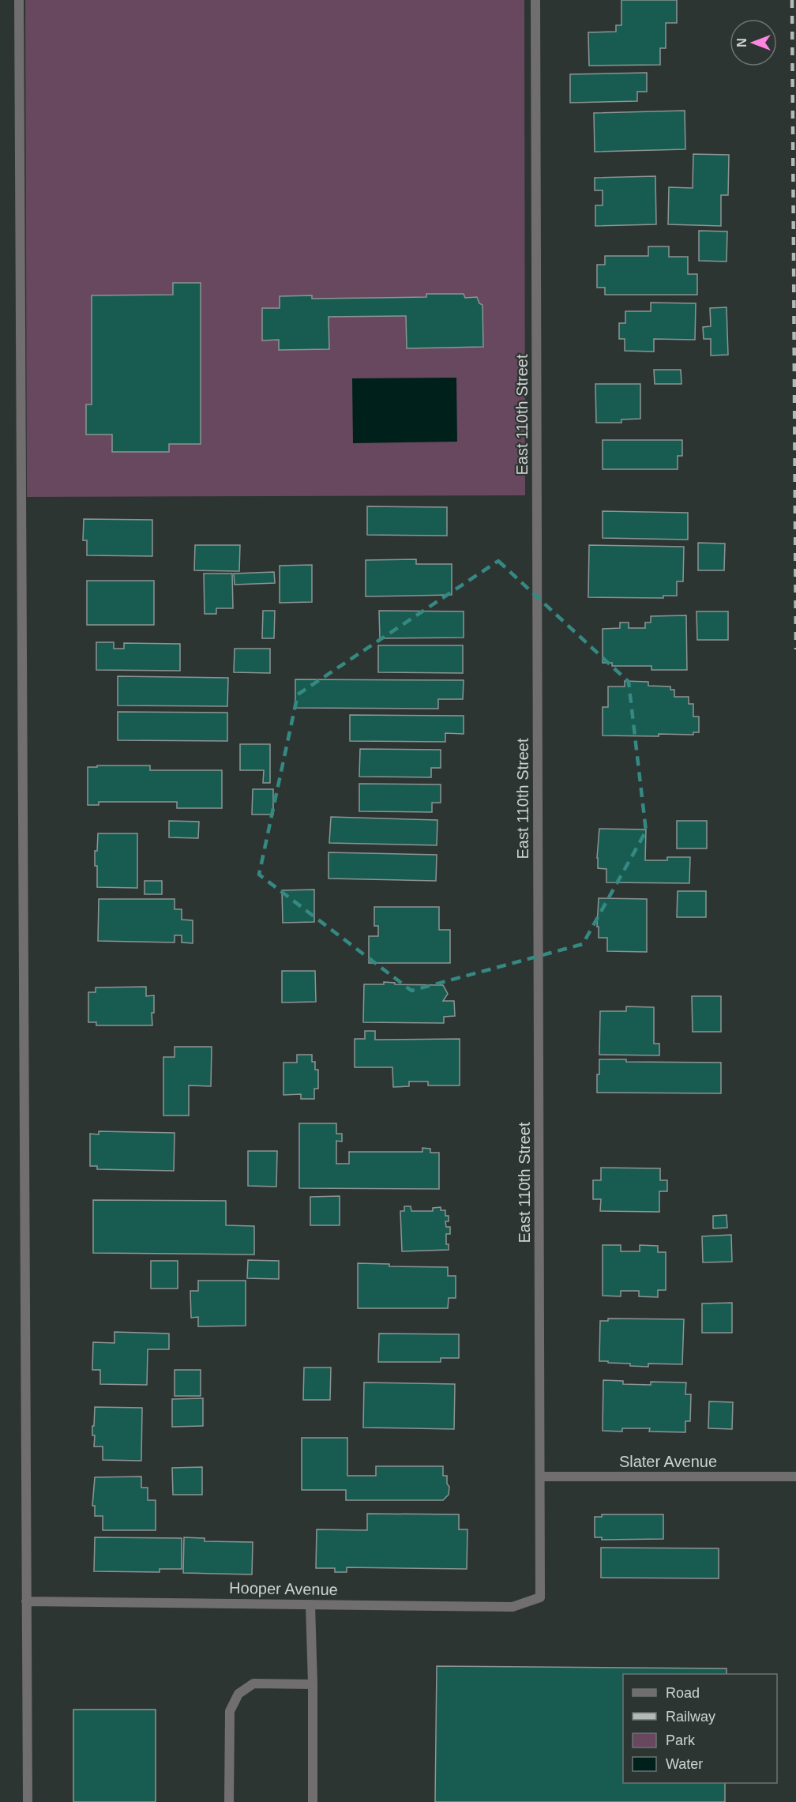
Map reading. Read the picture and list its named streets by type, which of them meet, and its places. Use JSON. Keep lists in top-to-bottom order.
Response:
{
  "streets": {
    "street": ["East 110th Street", "Slater Avenue", "Hooper Avenue"]
  },
  "crossings": [
    ["East 110th Street", "Slater Avenue"],
    ["East 110th Street", "Hooper Avenue"]
  ],
  "legend": [
    "Road",
    "Railway",
    "Park",
    "Water"
  ],
  "north": "left"
}
